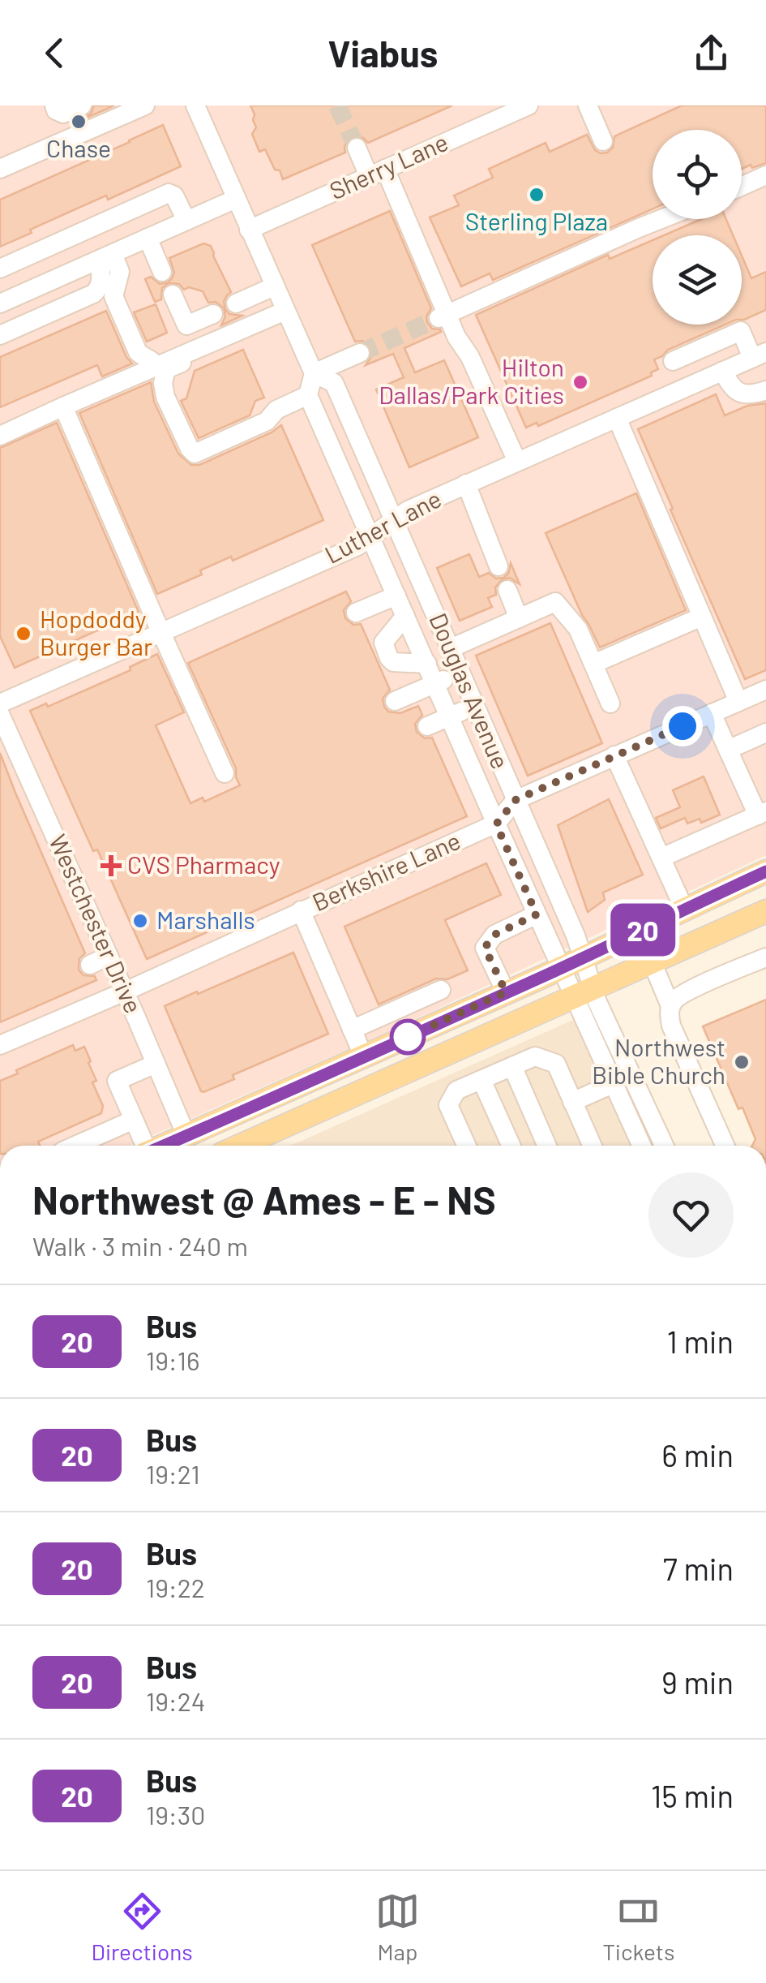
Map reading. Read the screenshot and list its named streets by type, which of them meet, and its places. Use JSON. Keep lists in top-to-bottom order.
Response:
{
  "streets": {
    "street": [
      "Sherry Lane",
      "Luther Lane",
      "Douglas Avenue",
      "Berkshire Lane",
      "Westchester Drive"
    ]
  },
  "crossings": [
    ["Sherry Lane", "Douglas Avenue"],
    ["Luther Lane", "Douglas Avenue"],
    ["Douglas Avenue", "Berkshire Lane"],
    ["Berkshire Lane", "Westchester Drive"]
  ],
  "places": {
    "other": [
      "Chase",
      "Sterling Plaza",
      "Hilton Dallas/Park Cities",
      "Hopdoddy Burger Bar",
      "Marshalls",
      "Northwest Bible Church"
    ],
    "health": ["CVS Pharmacy"]
  },
  "lines": ["bus line 20"],
  "page": {
    "header": "Viabus",
    "on_map": "20",
    "heading": ["Northwest @ Ames - E - NS", "Walk · 3 min · 240 m"],
    "list": [
      {
        "mark": "20",
        "name": "Bus",
        "note": "19:16",
        "value": "1 min"
      },
      {
        "mark": "20",
        "name": "Bus",
        "note": "19:21",
        "value": "6 min"
      },
      {
        "mark": "20",
        "name": "Bus",
        "note": "19:22",
        "value": "7 min"
      },
      {
        "mark": "20",
        "name": "Bus",
        "note": "19:24",
        "value": "9 min"
      },
      {
        "mark": "20",
        "name": "Bus",
        "note": "19:30",
        "value": "15 min"
      }
    ],
    "tabs": ["Directions", "Map", "Tickets"]
  }
}
